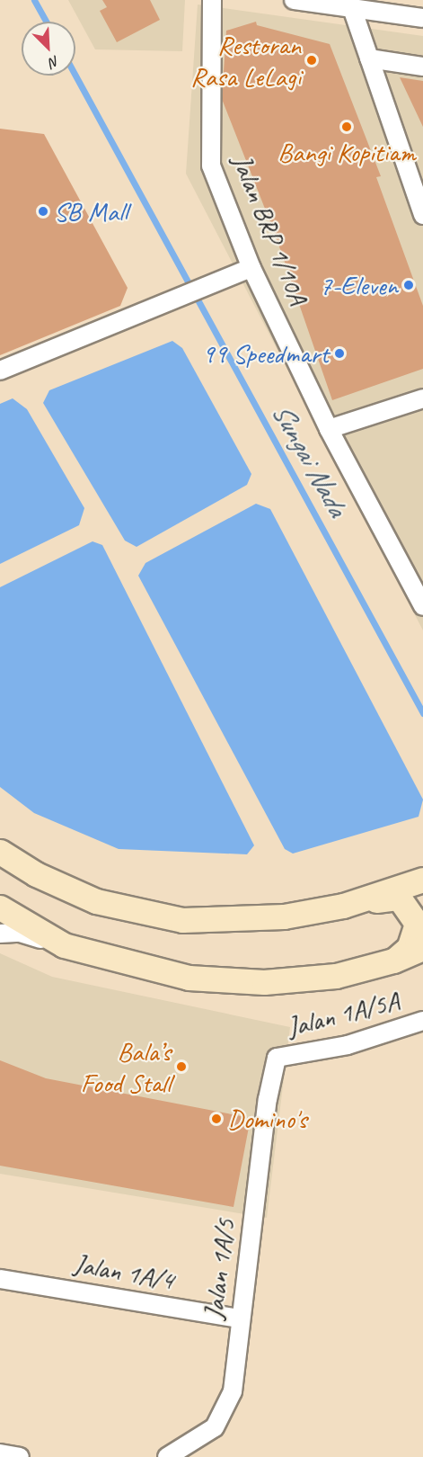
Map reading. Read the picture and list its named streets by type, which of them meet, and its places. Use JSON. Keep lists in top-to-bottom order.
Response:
{
  "streets": {
    "street": [
      "Jalan BRP 1/10A",
      "Jalan 1A/5A",
      "Jalan 1A/5",
      "Jalan 1A/4"
    ]
  },
  "crossings": [
    ["Jalan 1A/5A", "Jalan 1A/5"],
    ["Jalan 1A/5", "Jalan 1A/4"]
  ],
  "water": ["Sungai Nada"],
  "places": [
    "Restoran Rasa LeLagi",
    "Bangi Kopitiam",
    "SB Mall",
    "7-Eleven",
    "99 Speedmart",
    "Bala’s Food Stall",
    "Domino's"
  ],
  "north": "bottom right"
}
